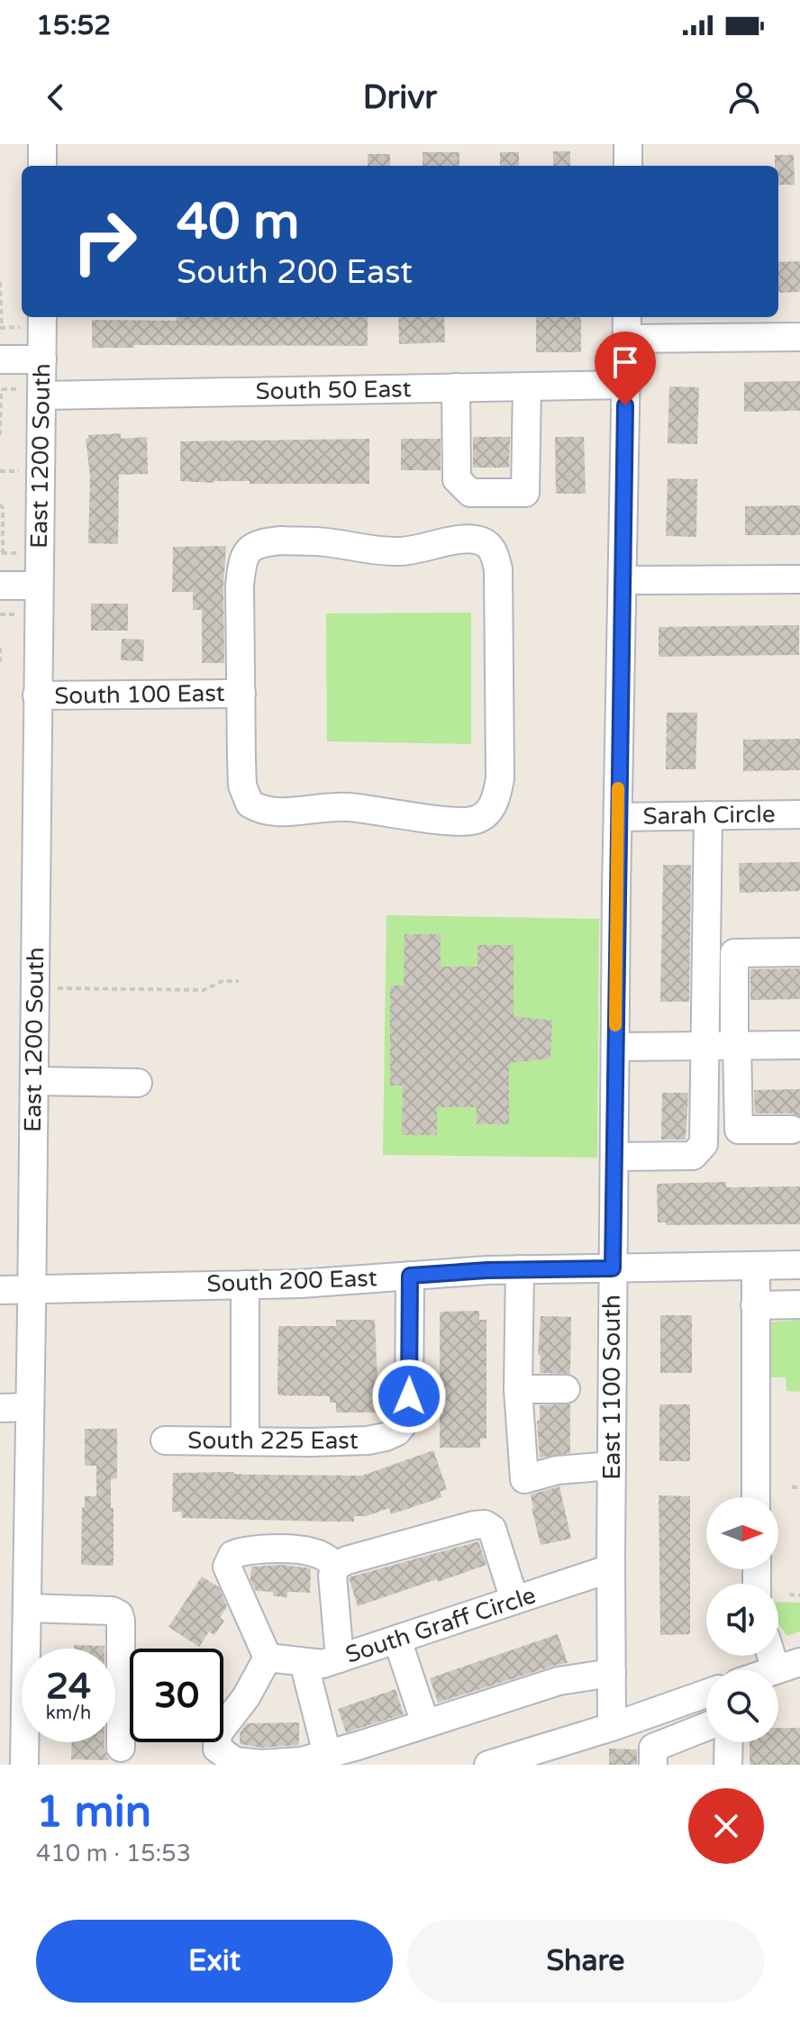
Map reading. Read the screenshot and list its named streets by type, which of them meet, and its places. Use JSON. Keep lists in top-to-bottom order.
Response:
{
  "streets": {
    "street": [
      "South 50 East",
      "East 1200 South",
      "South 100 East",
      "Sarah Circle",
      "South 200 East",
      "East 1100 South",
      "South 225 East",
      "South Graff Circle"
    ]
  },
  "crossings": [
    ["South 50 East", "East 1200 South"],
    ["South 50 East", "East 1100 South"],
    ["East 1200 South", "South 100 East"],
    ["East 1200 South", "South 200 East"],
    ["Sarah Circle", "East 1100 South"],
    ["South 200 East", "East 1100 South"],
    ["South 200 East", "South 225 East"],
    ["East 1100 South", "South Graff Circle"]
  ],
  "north": "right",
  "page": {
    "status": "15:52",
    "header": "Drivr",
    "turn": ["40 m", "South 200 East"],
    "speed": "24 km/h",
    "limit": "30",
    "heading": ["1 min", "410 m · 15:53"],
    "buttons": ["Exit", "Share"]
  }
}
